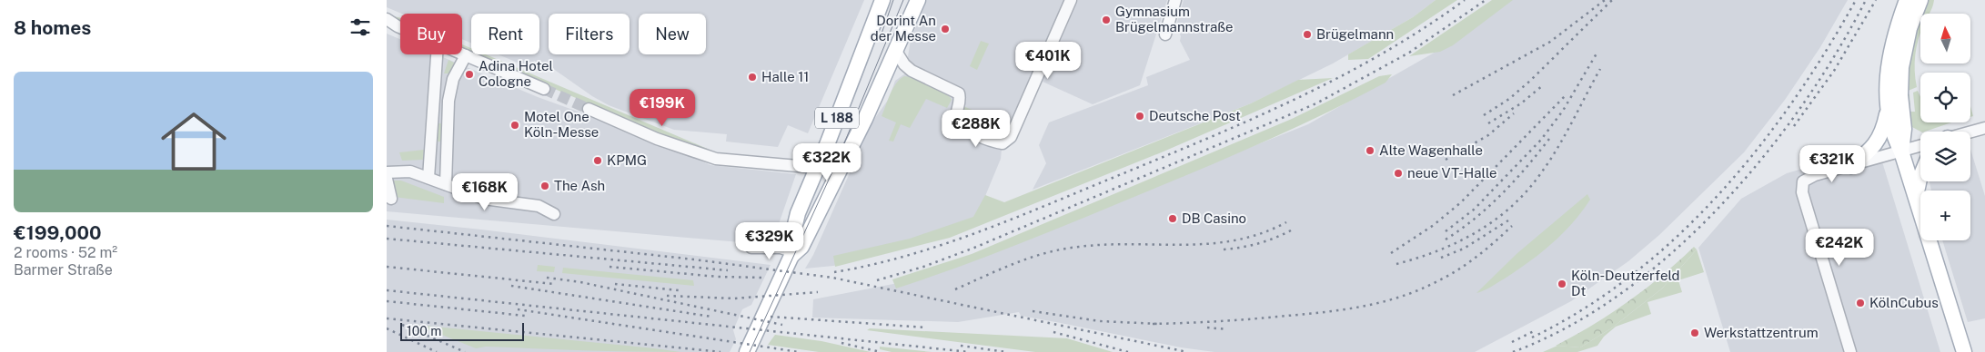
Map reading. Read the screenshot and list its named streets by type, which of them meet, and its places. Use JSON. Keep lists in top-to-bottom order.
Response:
{
  "streets": {
    "main road": ["L 188"]
  },
  "places": [
    "Gymnasium Brügelmannstraße",
    "Dorint An der Messe",
    "Brügelmann",
    "Adina Hotel Cologne",
    "Halle 11",
    "Deutsche Post",
    "Motel One Köln-Messe",
    "Alte Wagenhalle",
    "KPMG",
    "neue VT-Halle",
    "The Ash",
    "DB Casino",
    "Köln-Deutzerfeld Dt",
    "KölnCubus",
    "Werkstattzentrum"
  ],
  "scale_bar": "100 m",
  "north": "top",
  "page": {
    "heading": "8 homes",
    "map_buttons": "+",
    "chip": [
      "Buy",
      "Rent",
      "Filters",
      "New"
    ],
    "price": [
      "€401K",
      "€199K",
      "€288K",
      "€322K",
      "€321K",
      "€168K",
      "€329K",
      "€242K"
    ],
    "list": [
      {
        "name": "€199,000",
        "note": "2 rooms · 52 m² · Barmer Straße"
      }
    ],
    "scale": "100 m"
  }
}
